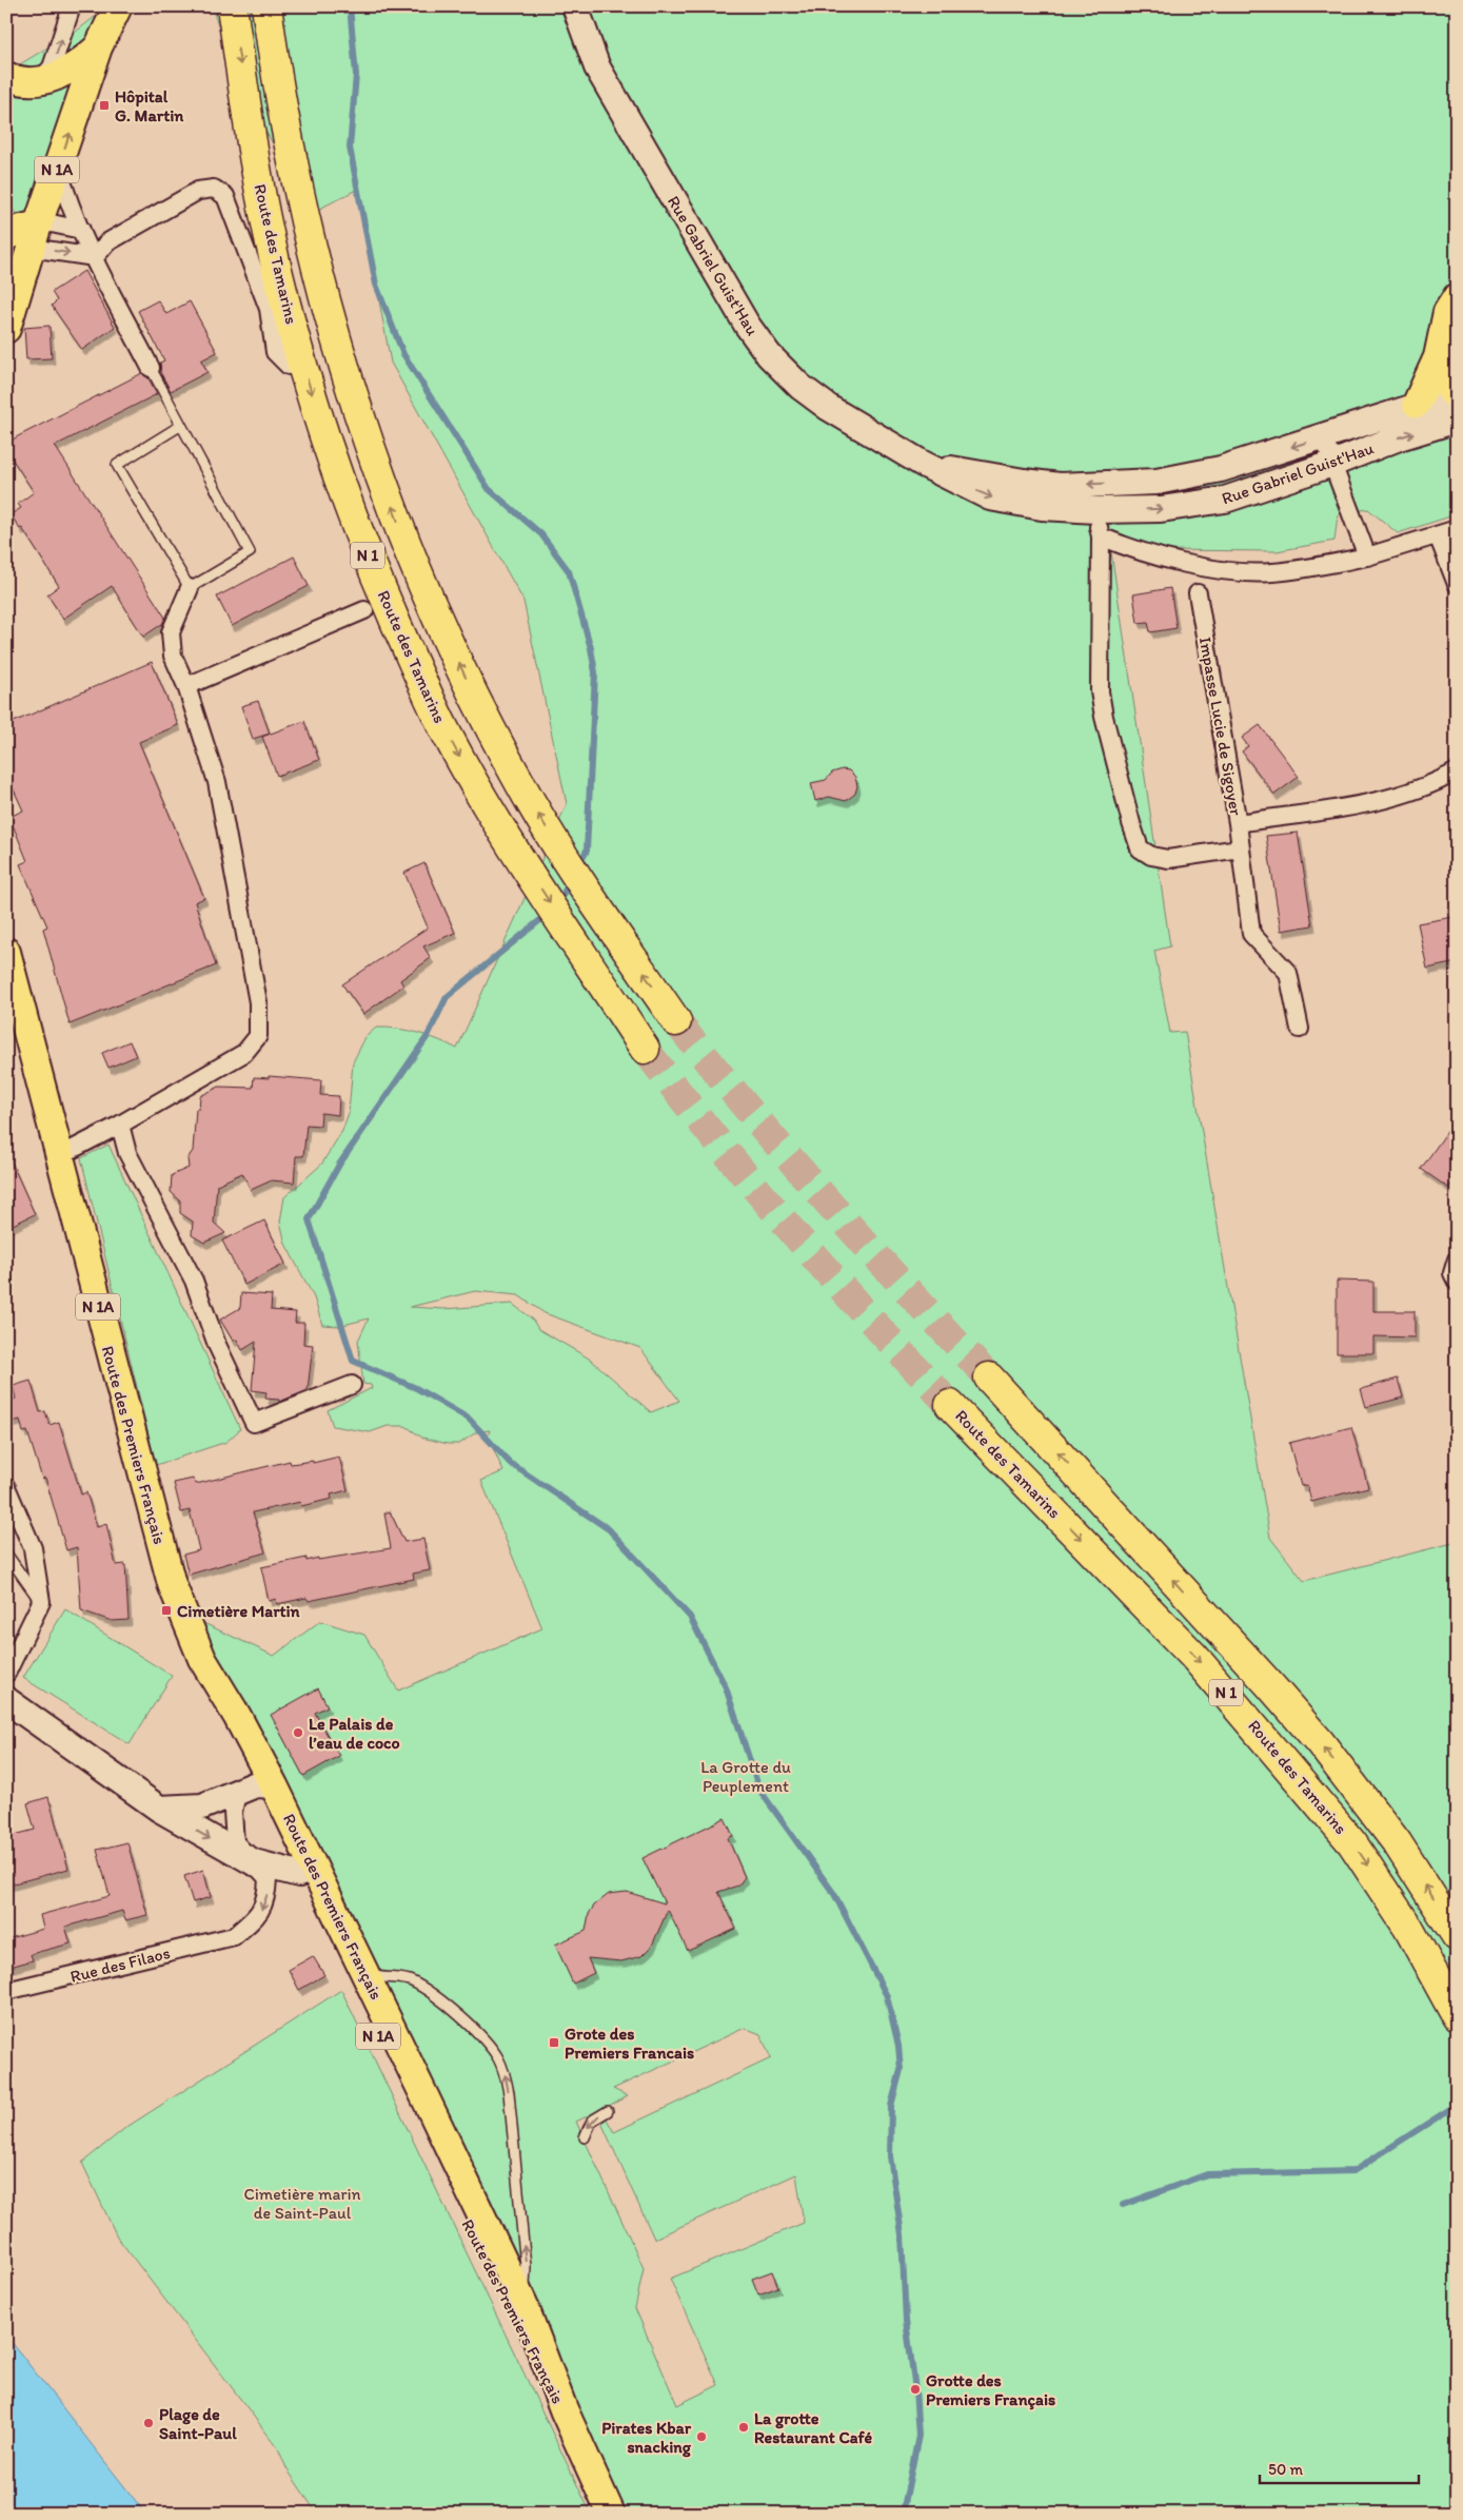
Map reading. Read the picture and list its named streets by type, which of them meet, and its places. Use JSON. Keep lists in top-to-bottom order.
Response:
{
  "streets": {
    "highway": ["Route des Tamarins", "N 1"],
    "main road": ["N 1A", "Rue Gabriel Guist'Hau", "Route des Premiers Français"],
    "street": ["Impasse Lucie de Sigoyer", "Rue des Filaos"]
  },
  "crossings": [
    ["N 1A", "Route des Premiers Français"]
  ],
  "one_way": ["Rue des Filaos"],
  "parks": ["La Grotte du Peuplement", "Cimetière marin de Saint-Paul"],
  "places": {
    "transit": ["Hôpital G. Martin", "Cimetière Martin", "Grote des Premiers Francais"],
    "other": [
      "Le Palais de l’eau de coco",
      "Grotte des Premiers Français",
      "Plage de Saint-Paul",
      "La grotte Restaurant Café",
      "Pirates Kbar snacking"
    ]
  },
  "scale_bar": "50 m"
}
